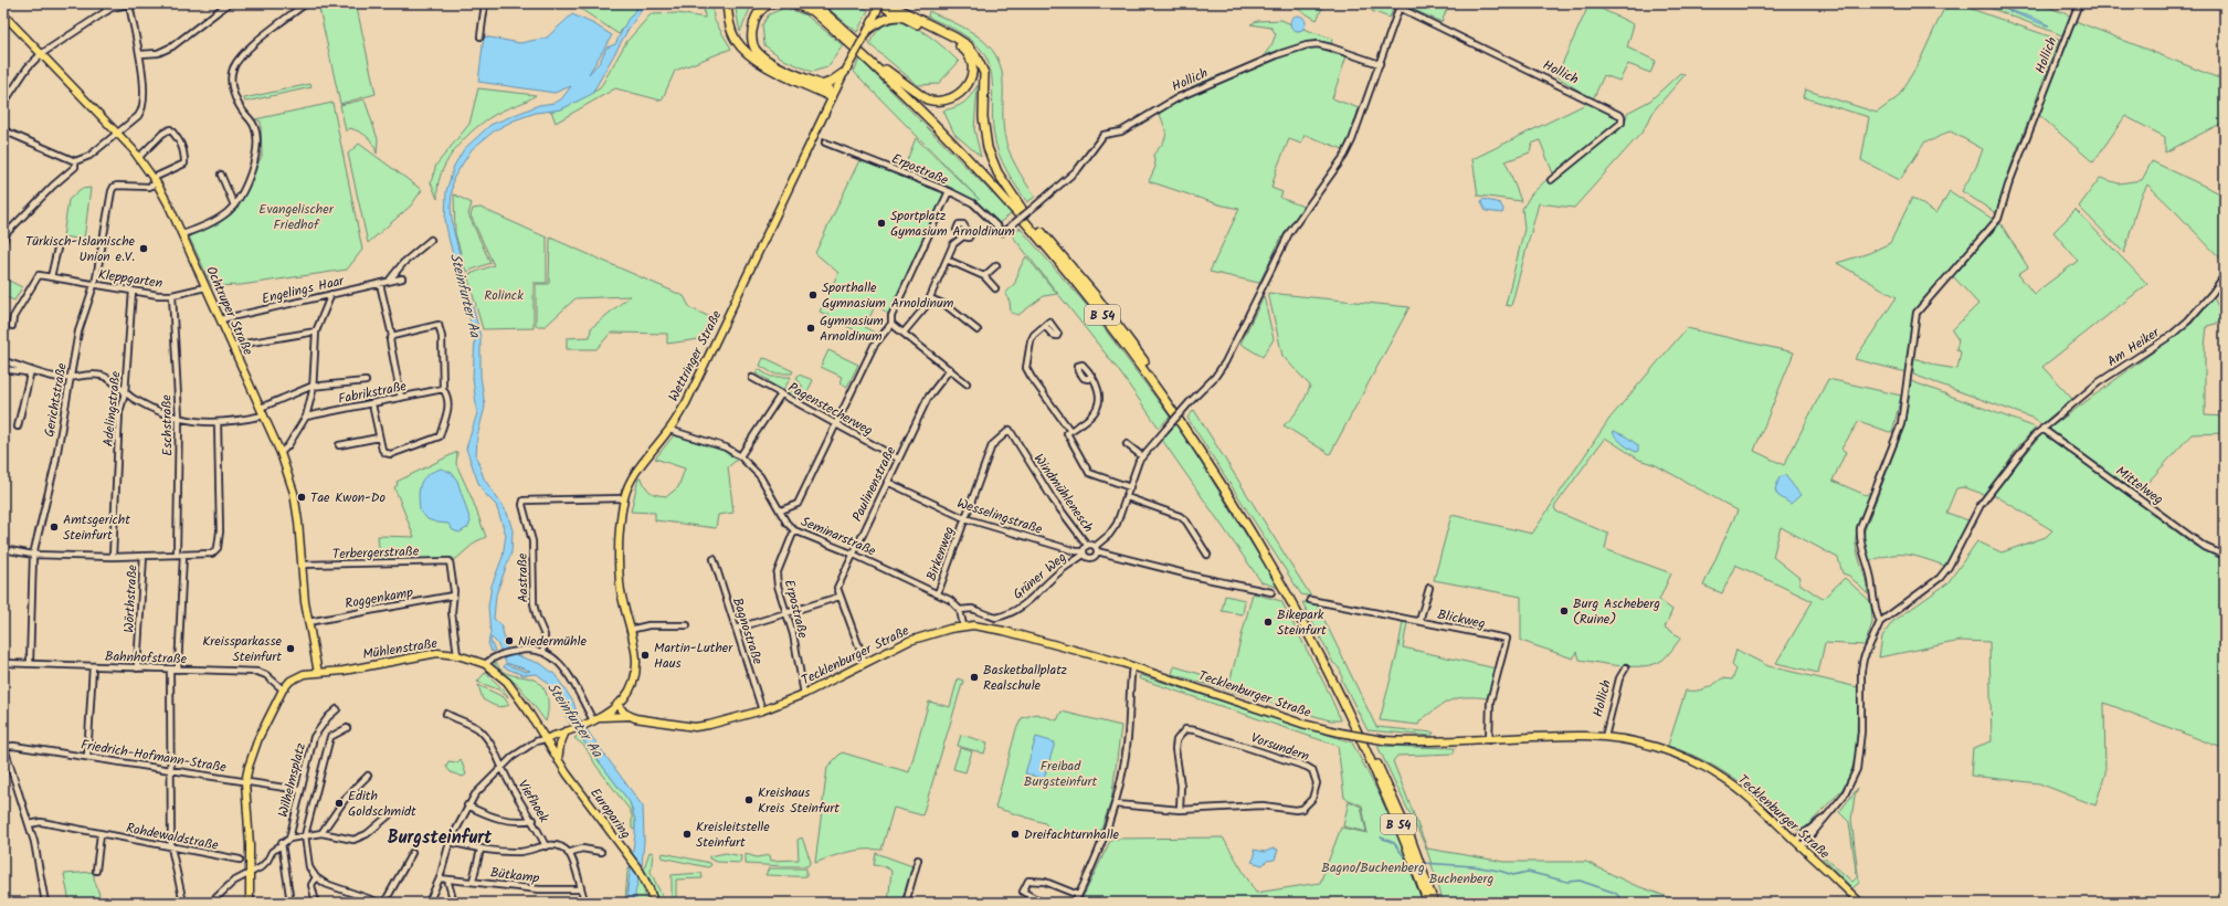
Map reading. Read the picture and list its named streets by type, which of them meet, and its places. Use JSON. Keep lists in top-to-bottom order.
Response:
{
  "streets": {
    "highway": ["B 54"],
    "main road": [
      "Ochtruper Straße",
      "Wettringer Straße",
      "Mühlenstraße",
      "Tecklenburger Straße",
      "Europaring"
    ],
    "street": [
      "Hollich",
      "Erpostraße",
      "Kleppgarten",
      "Engelings Haar",
      "Am Heiker",
      "Fabrikstraße",
      "Gerichtstraße",
      "Adelingstraße",
      "Pagenstecherweg",
      "Eschstraße",
      "Paulinenstraße",
      "Mittelweg",
      "Windmühlenesch",
      "Wesselingstraße",
      "Seminarstraße",
      "Terbergerstraße",
      "Birkenweg",
      "Grüner Weg",
      "Aastraße",
      "Roggenkamp",
      "Wörthstraße",
      "Blickweg",
      "Bagnostraße",
      "Bahnhofstraße",
      "Vorsundern",
      "Friedrich-Hofmann-Straße",
      "Wilhelmsplatz",
      "Viefhoek",
      "Rohdewaldstraße",
      "Bütkamp"
    ]
  },
  "crossings": [
    ["Hollich", "Erpostraße"],
    ["Hollich", "Am Heiker"],
    ["Hollich", "Grüner Weg"],
    ["Hollich", "Tecklenburger Straße"],
    ["Erpostraße", "Pagenstecherweg"],
    ["Erpostraße", "Seminarstraße"],
    ["Erpostraße", "Tecklenburger Straße"],
    ["Kleppgarten", "Ochtruper Straße"],
    ["Kleppgarten", "Gerichtstraße"],
    ["Kleppgarten", "Adelingstraße"],
    ["Kleppgarten", "Eschstraße"],
    ["Engelings Haar", "Ochtruper Straße"],
    ["Ochtruper Straße", "Gerichtstraße"],
    ["Ochtruper Straße", "Terbergerstraße"],
    ["Ochtruper Straße", "Roggenkamp"],
    ["Ochtruper Straße", "Mühlenstraße"],
    ["Am Heiker", "Mittelweg"],
    ["Wettringer Straße", "Seminarstraße"],
    ["Wettringer Straße", "Aastraße"],
    ["Wettringer Straße", "Tecklenburger Straße"],
    ["Gerichtstraße", "Bahnhofstraße"],
    ["Pagenstecherweg", "Paulinenstraße"],
    ["Paulinenstraße", "Wesselingstraße"],
    ["Paulinenstraße", "Seminarstraße"],
    ["Paulinenstraße", "Tecklenburger Straße"],
    ["Windmühlenesch", "Birkenweg"],
    ["Windmühlenesch", "Grüner Weg"],
    ["Wesselingstraße", "Birkenweg"],
    ["Wesselingstraße", "Grüner Weg"],
    ["Seminarstraße", "Birkenweg"],
    ["Seminarstraße", "Grüner Weg"],
    ["Terbergerstraße", "Roggenkamp"],
    ["Wörthstraße", "Bahnhofstraße"],
    ["Blickweg", "Tecklenburger Straße"],
    ["Bagnostraße", "Tecklenburger Straße"],
    ["Mühlenstraße", "Bahnhofstraße"],
    ["Mühlenstraße", "Europaring"],
    ["Friedrich-Hofmann-Straße", "Wilhelmsplatz"]
  ],
  "districts": ["Burgsteinfurt"],
  "water": ["Steinfurter Aa"],
  "parks": [
    "Evangelischer Friedhof",
    "Rolinck",
    "Freibad Burgsteinfurt",
    "Bagno/Buchenberg",
    "Buchenberg"
  ],
  "places": [
    "Sportplatz Gymasium Arnoldinum",
    "Türkisch-Islamische Union e.V.",
    "Sporthalle Gymnasium Arnoldinum",
    "Gymnasium Arnoldinum",
    "Tae Kwon-Do",
    "Amtsgericht Steinfurt",
    "Burg Ascheberg (Ruine)",
    "Bikepark Steinfurt",
    "Niedermühle",
    "Kreissparkasse Steinfurt",
    "Martin-Luther Haus",
    "Basketballplatz Realschule",
    "Kreishaus Kreis Steinfurt",
    "Edith Goldschmidt",
    "Kreisleitstelle Steinfurt",
    "Dreifachturnhalle"
  ]
}
